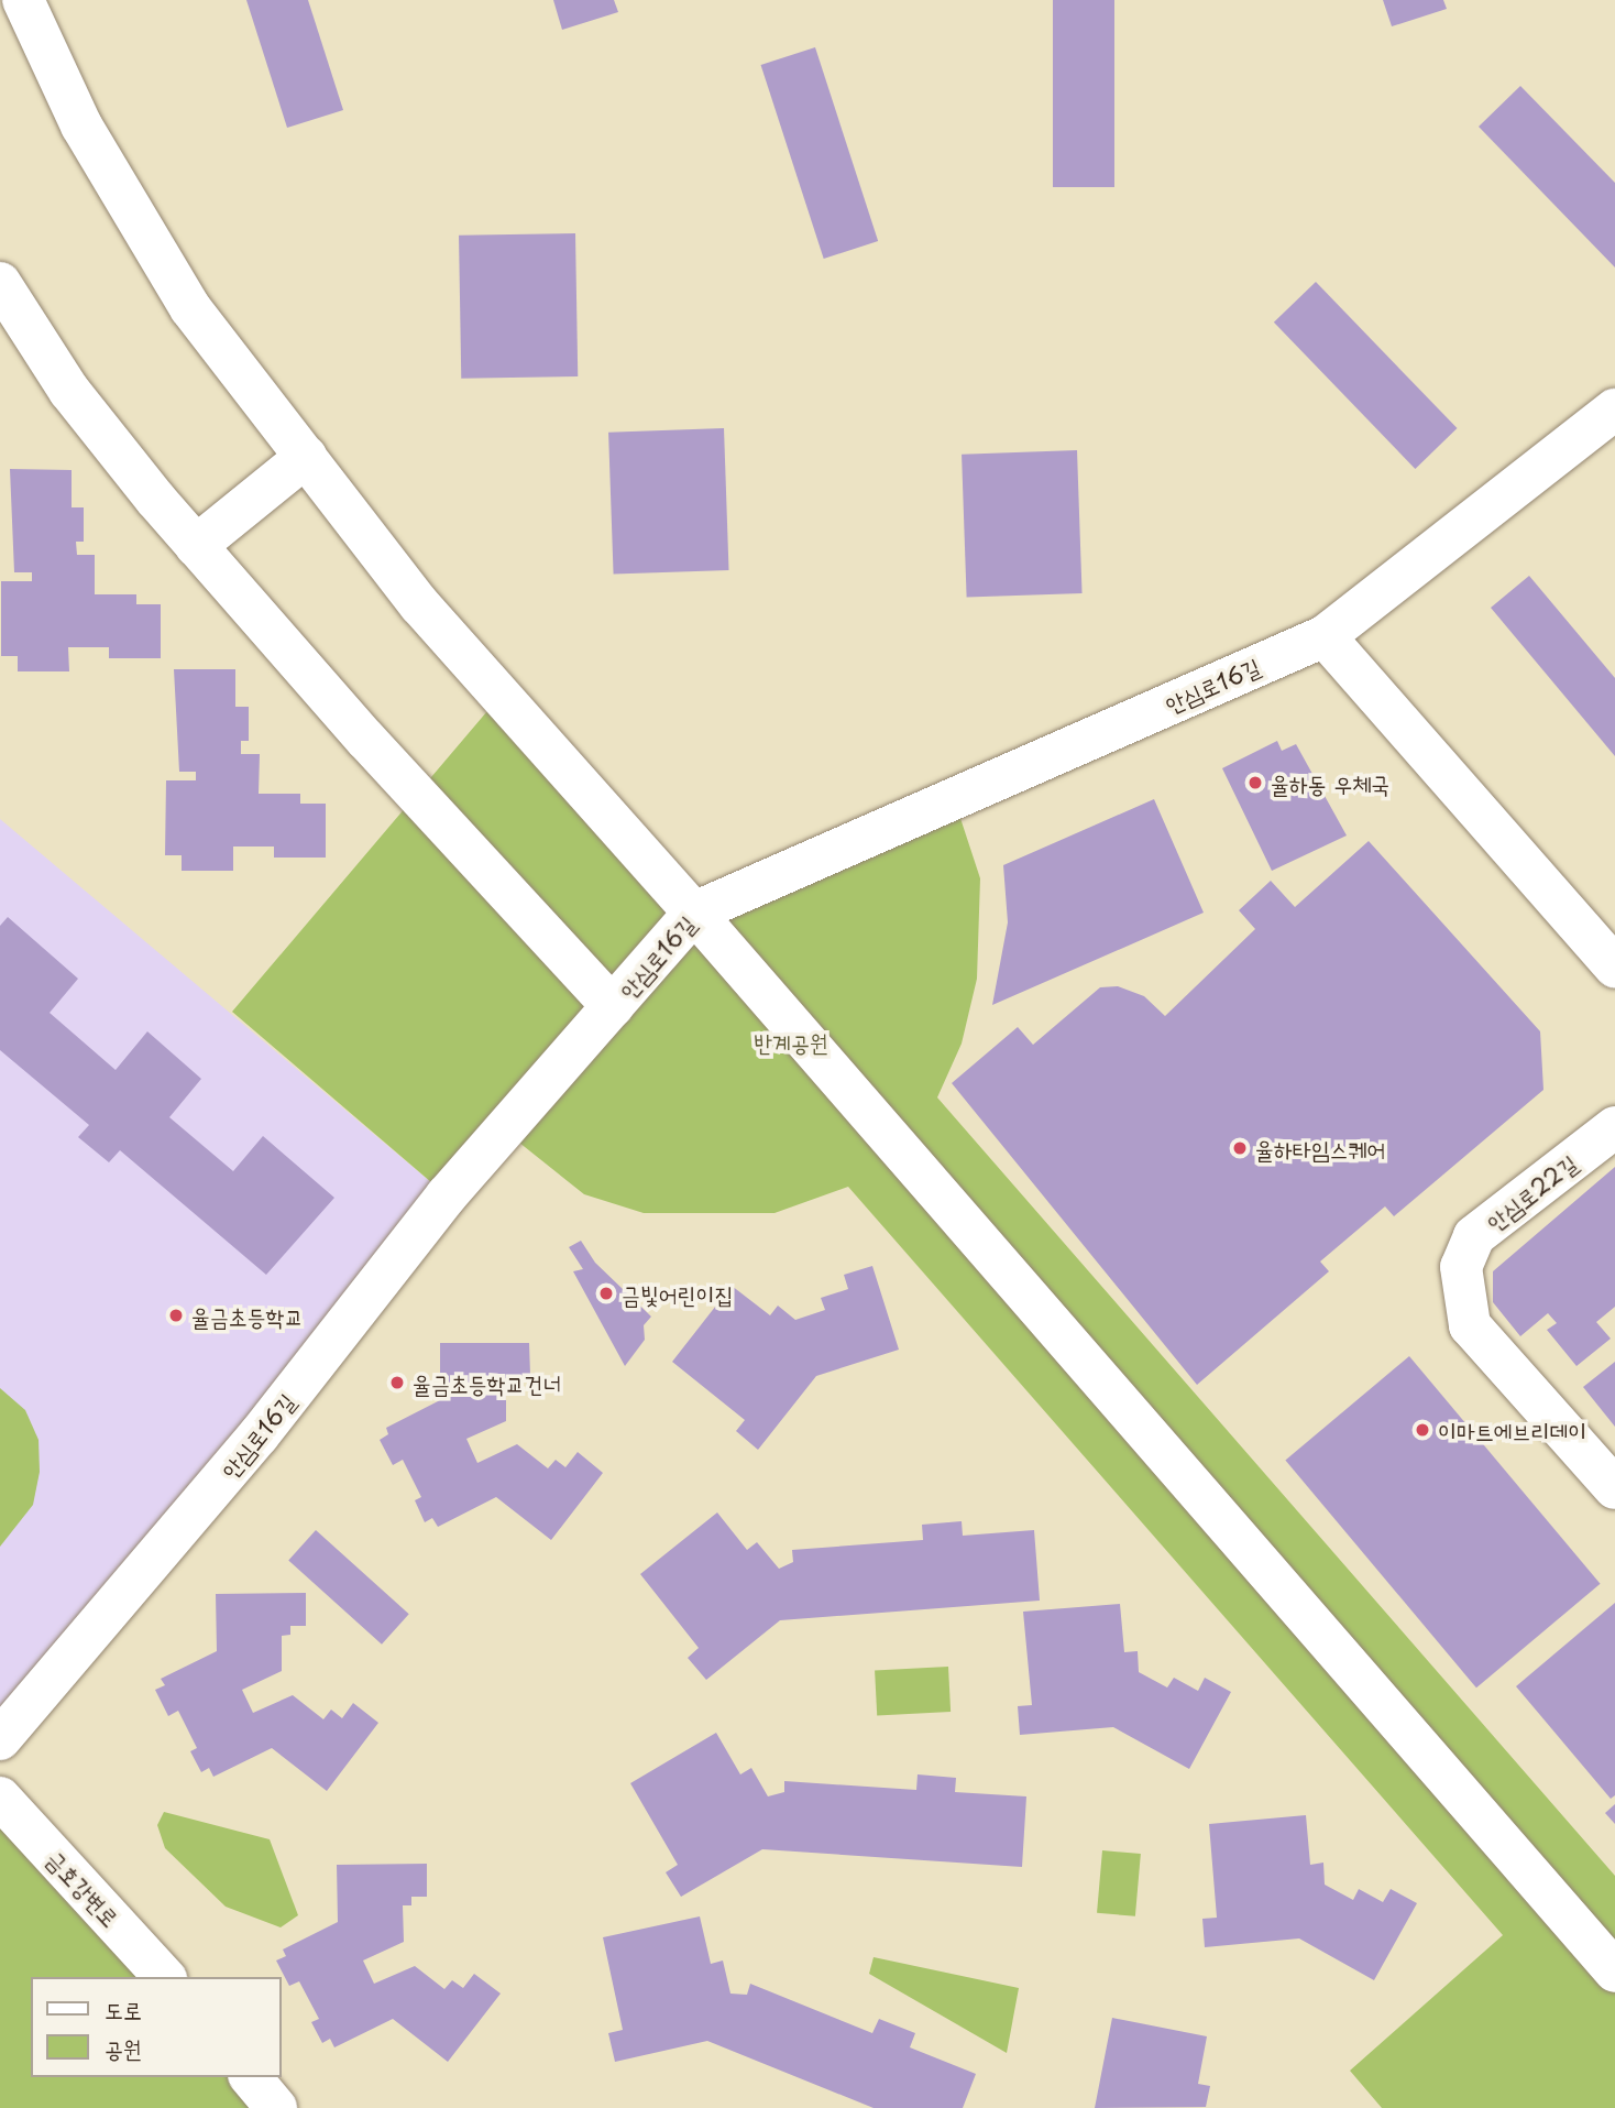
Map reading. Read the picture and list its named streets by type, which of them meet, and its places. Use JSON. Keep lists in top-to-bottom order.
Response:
{
  "streets": {
    "main road": ["안심로16길", "안심로22길", "금호강변로"]
  },
  "parks": ["반계공원"],
  "places": [
    "율하동 우체국",
    "율하타임스퀘어",
    "금빛어린이집",
    "율금초등학교",
    "율금초등학교건너",
    "이마트에브리데이"
  ],
  "legend": ["도로", "공원"]
}
